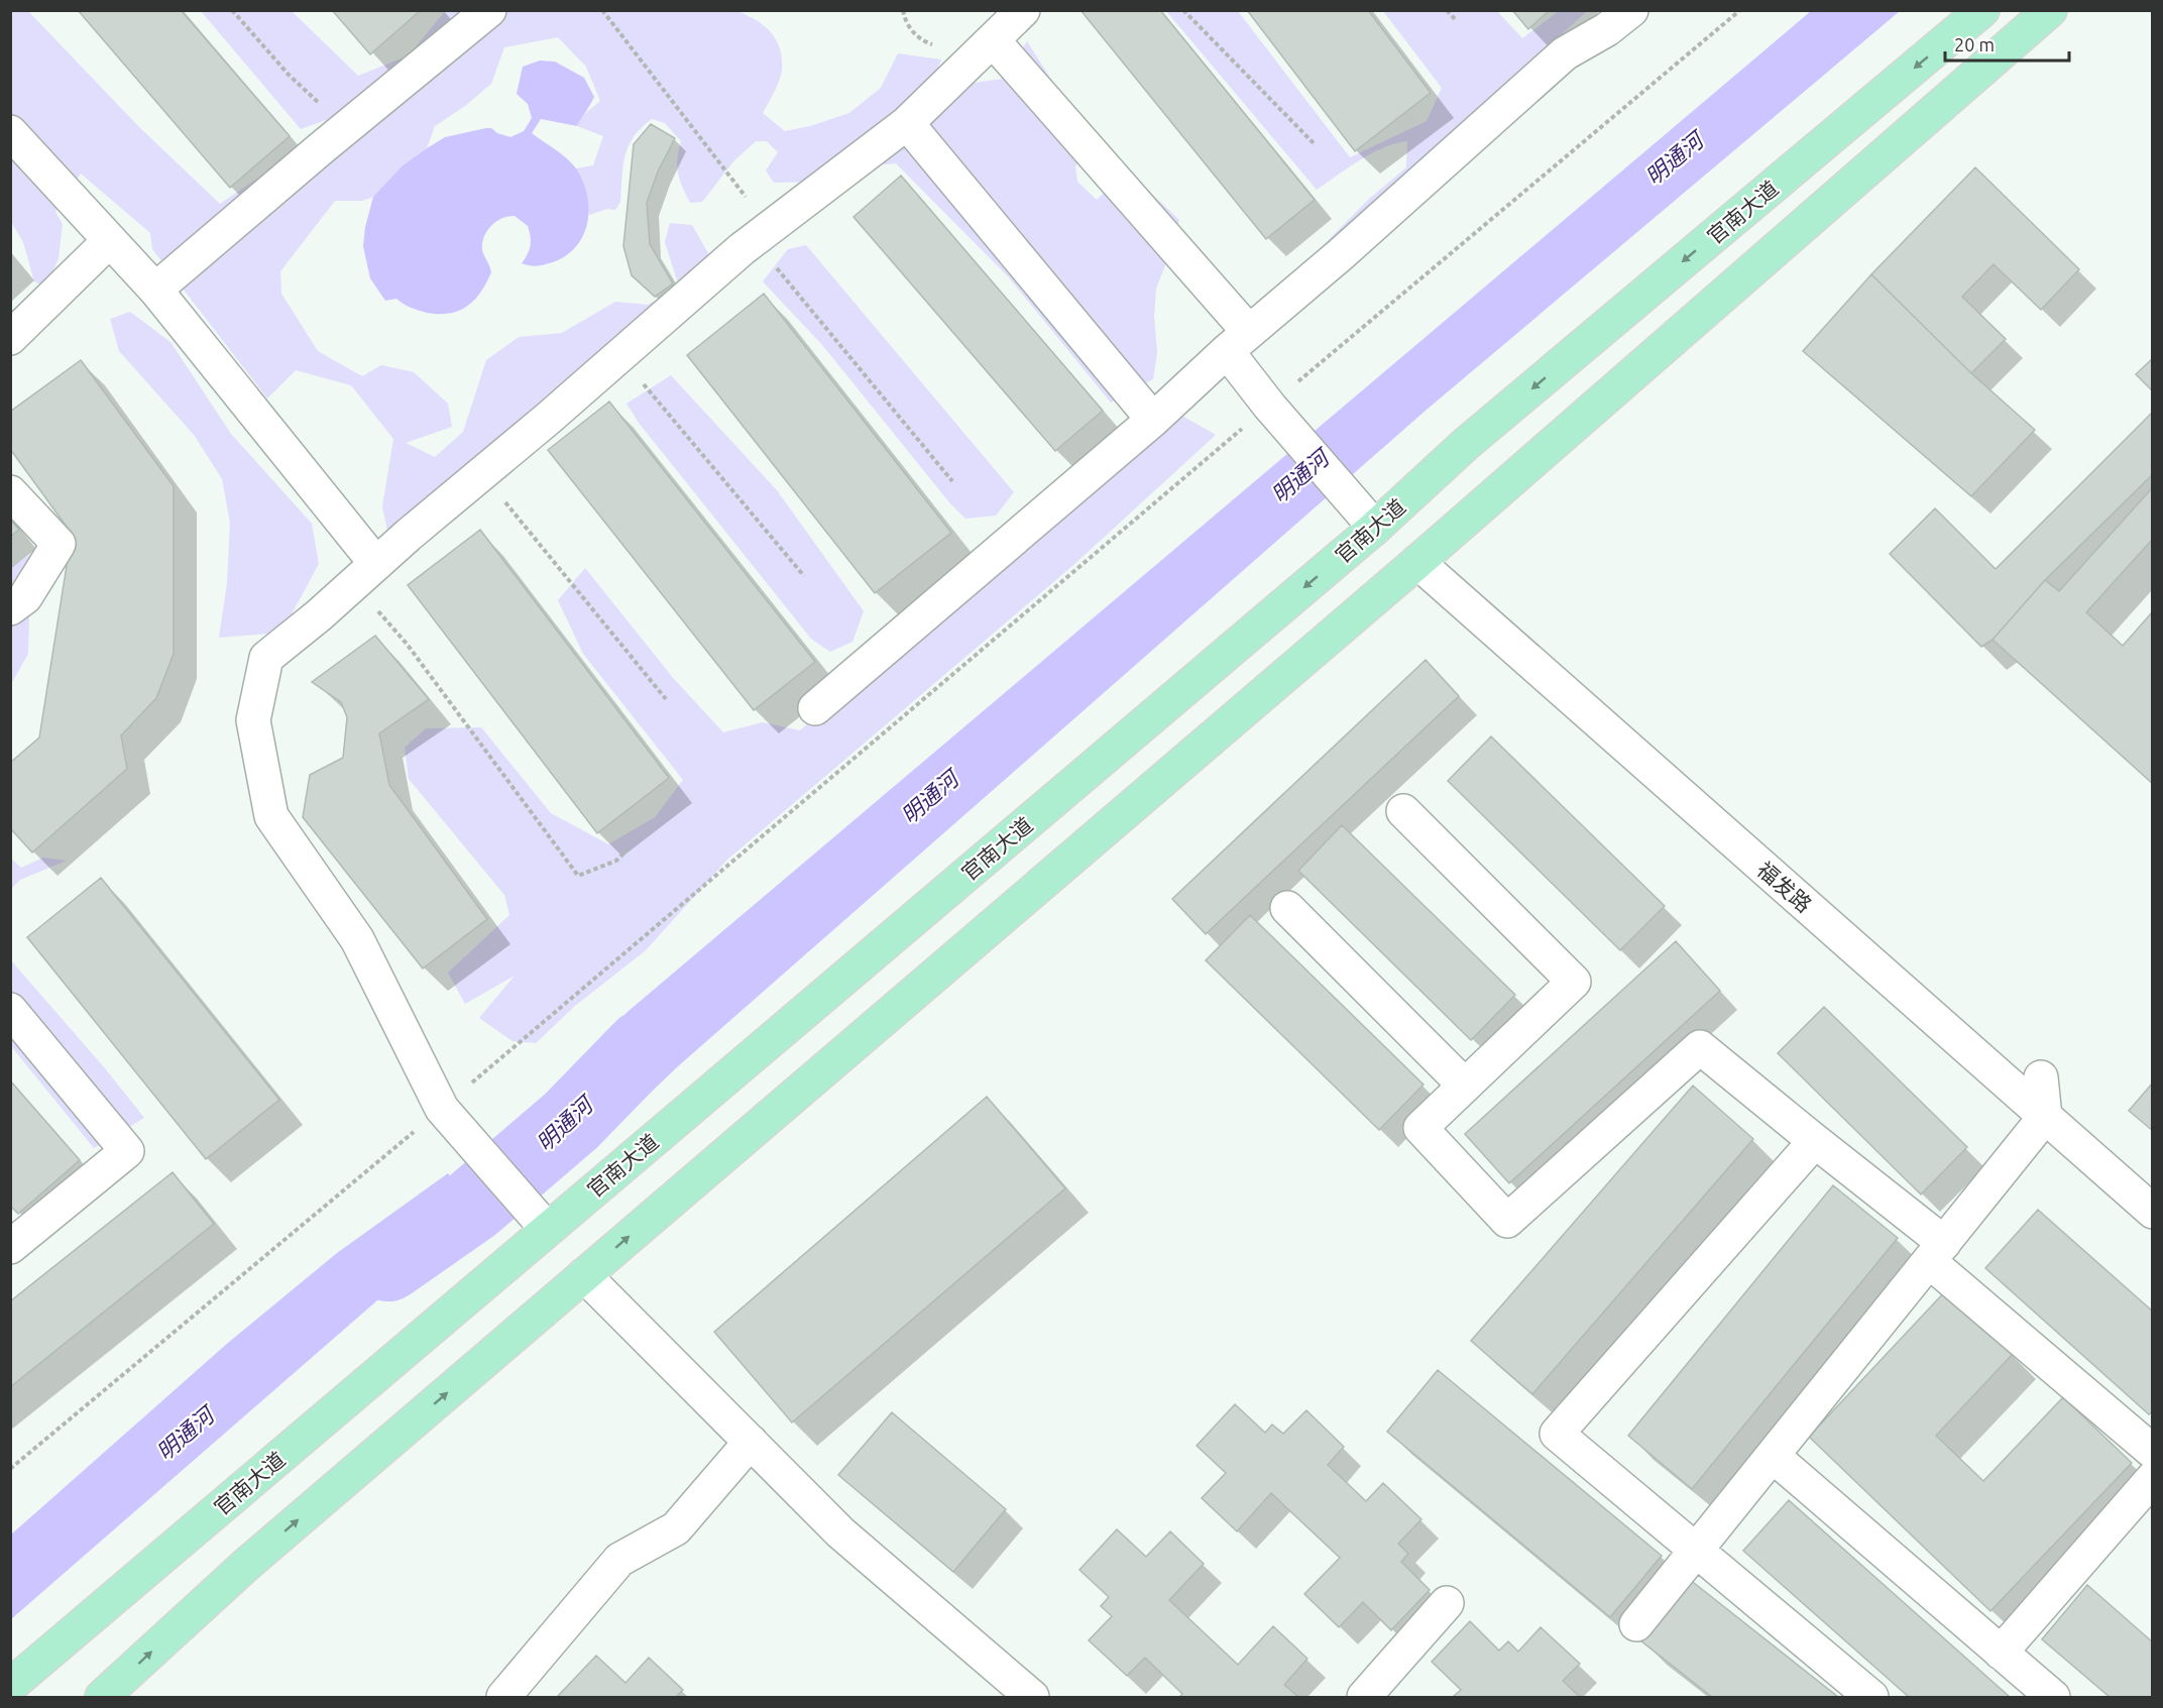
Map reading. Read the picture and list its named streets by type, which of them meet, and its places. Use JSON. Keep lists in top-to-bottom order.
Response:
{
  "streets": {
    "main road": ["官南大道"],
    "street": ["福发路"]
  },
  "water": ["明通河"],
  "scale_bar": "20 m"
}
